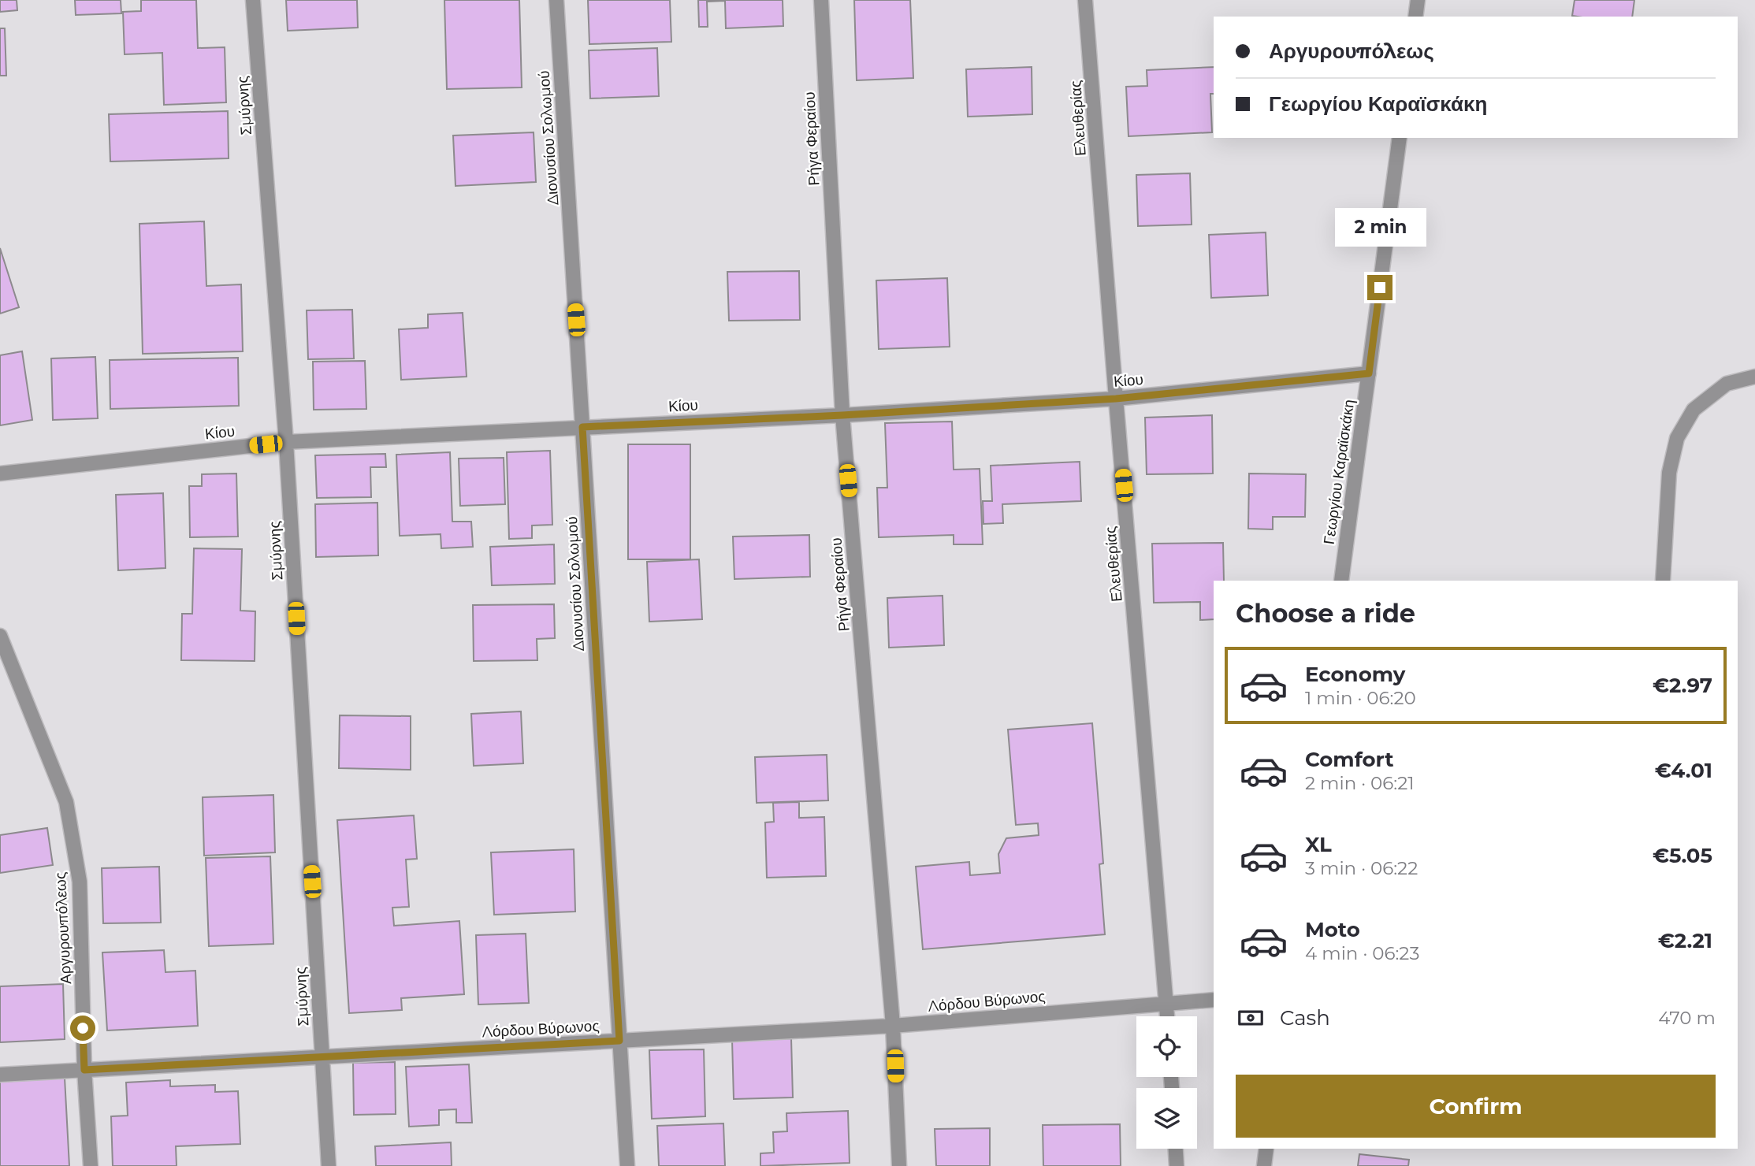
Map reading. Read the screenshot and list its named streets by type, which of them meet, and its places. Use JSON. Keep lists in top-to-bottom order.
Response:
{
  "streets": {
    "street": [
      "Σμύρνης",
      "Ελευθερίας",
      "Διονυσίου Σολωμού",
      "Ρήγα Φεραίου",
      "Κίου",
      "Γεωργίου Καραϊσκάκη",
      "Αργυρουπόλεως",
      "Λόρδου Βύρωνος"
    ]
  },
  "crossings": [
    ["Σμύρνης", "Κίου"],
    ["Σμύρνης", "Λόρδου Βύρωνος"],
    ["Ελευθερίας", "Κίου"],
    ["Ελευθερίας", "Λόρδου Βύρωνος"],
    ["Διονυσίου Σολωμού", "Κίου"],
    ["Διονυσίου Σολωμού", "Λόρδου Βύρωνος"],
    ["Ρήγα Φεραίου", "Κίου"],
    ["Ρήγα Φεραίου", "Λόρδου Βύρωνος"],
    ["Κίου", "Γεωργίου Καραϊσκάκη"],
    ["Αργυρουπόλεως", "Λόρδου Βύρωνος"]
  ],
  "page": {
    "banner": ["Αργυρουπόλεως", "Γεωργίου Καραϊσκάκη"],
    "bubble": "2 min",
    "heading": "Choose a ride",
    "list": [
      {
        "name": "Economy",
        "note": "1 min · 06:20",
        "value": "€2.97"
      },
      {
        "name": "Comfort",
        "note": "2 min · 06:21",
        "value": "€4.01"
      },
      {
        "name": "XL",
        "note": "3 min · 06:22",
        "value": "€5.05"
      },
      {
        "name": "Moto",
        "note": "4 min · 06:23",
        "value": "€2.21"
      }
    ],
    "pay": ["Cash", "470 m"],
    "buttons": "Confirm"
  }
}
